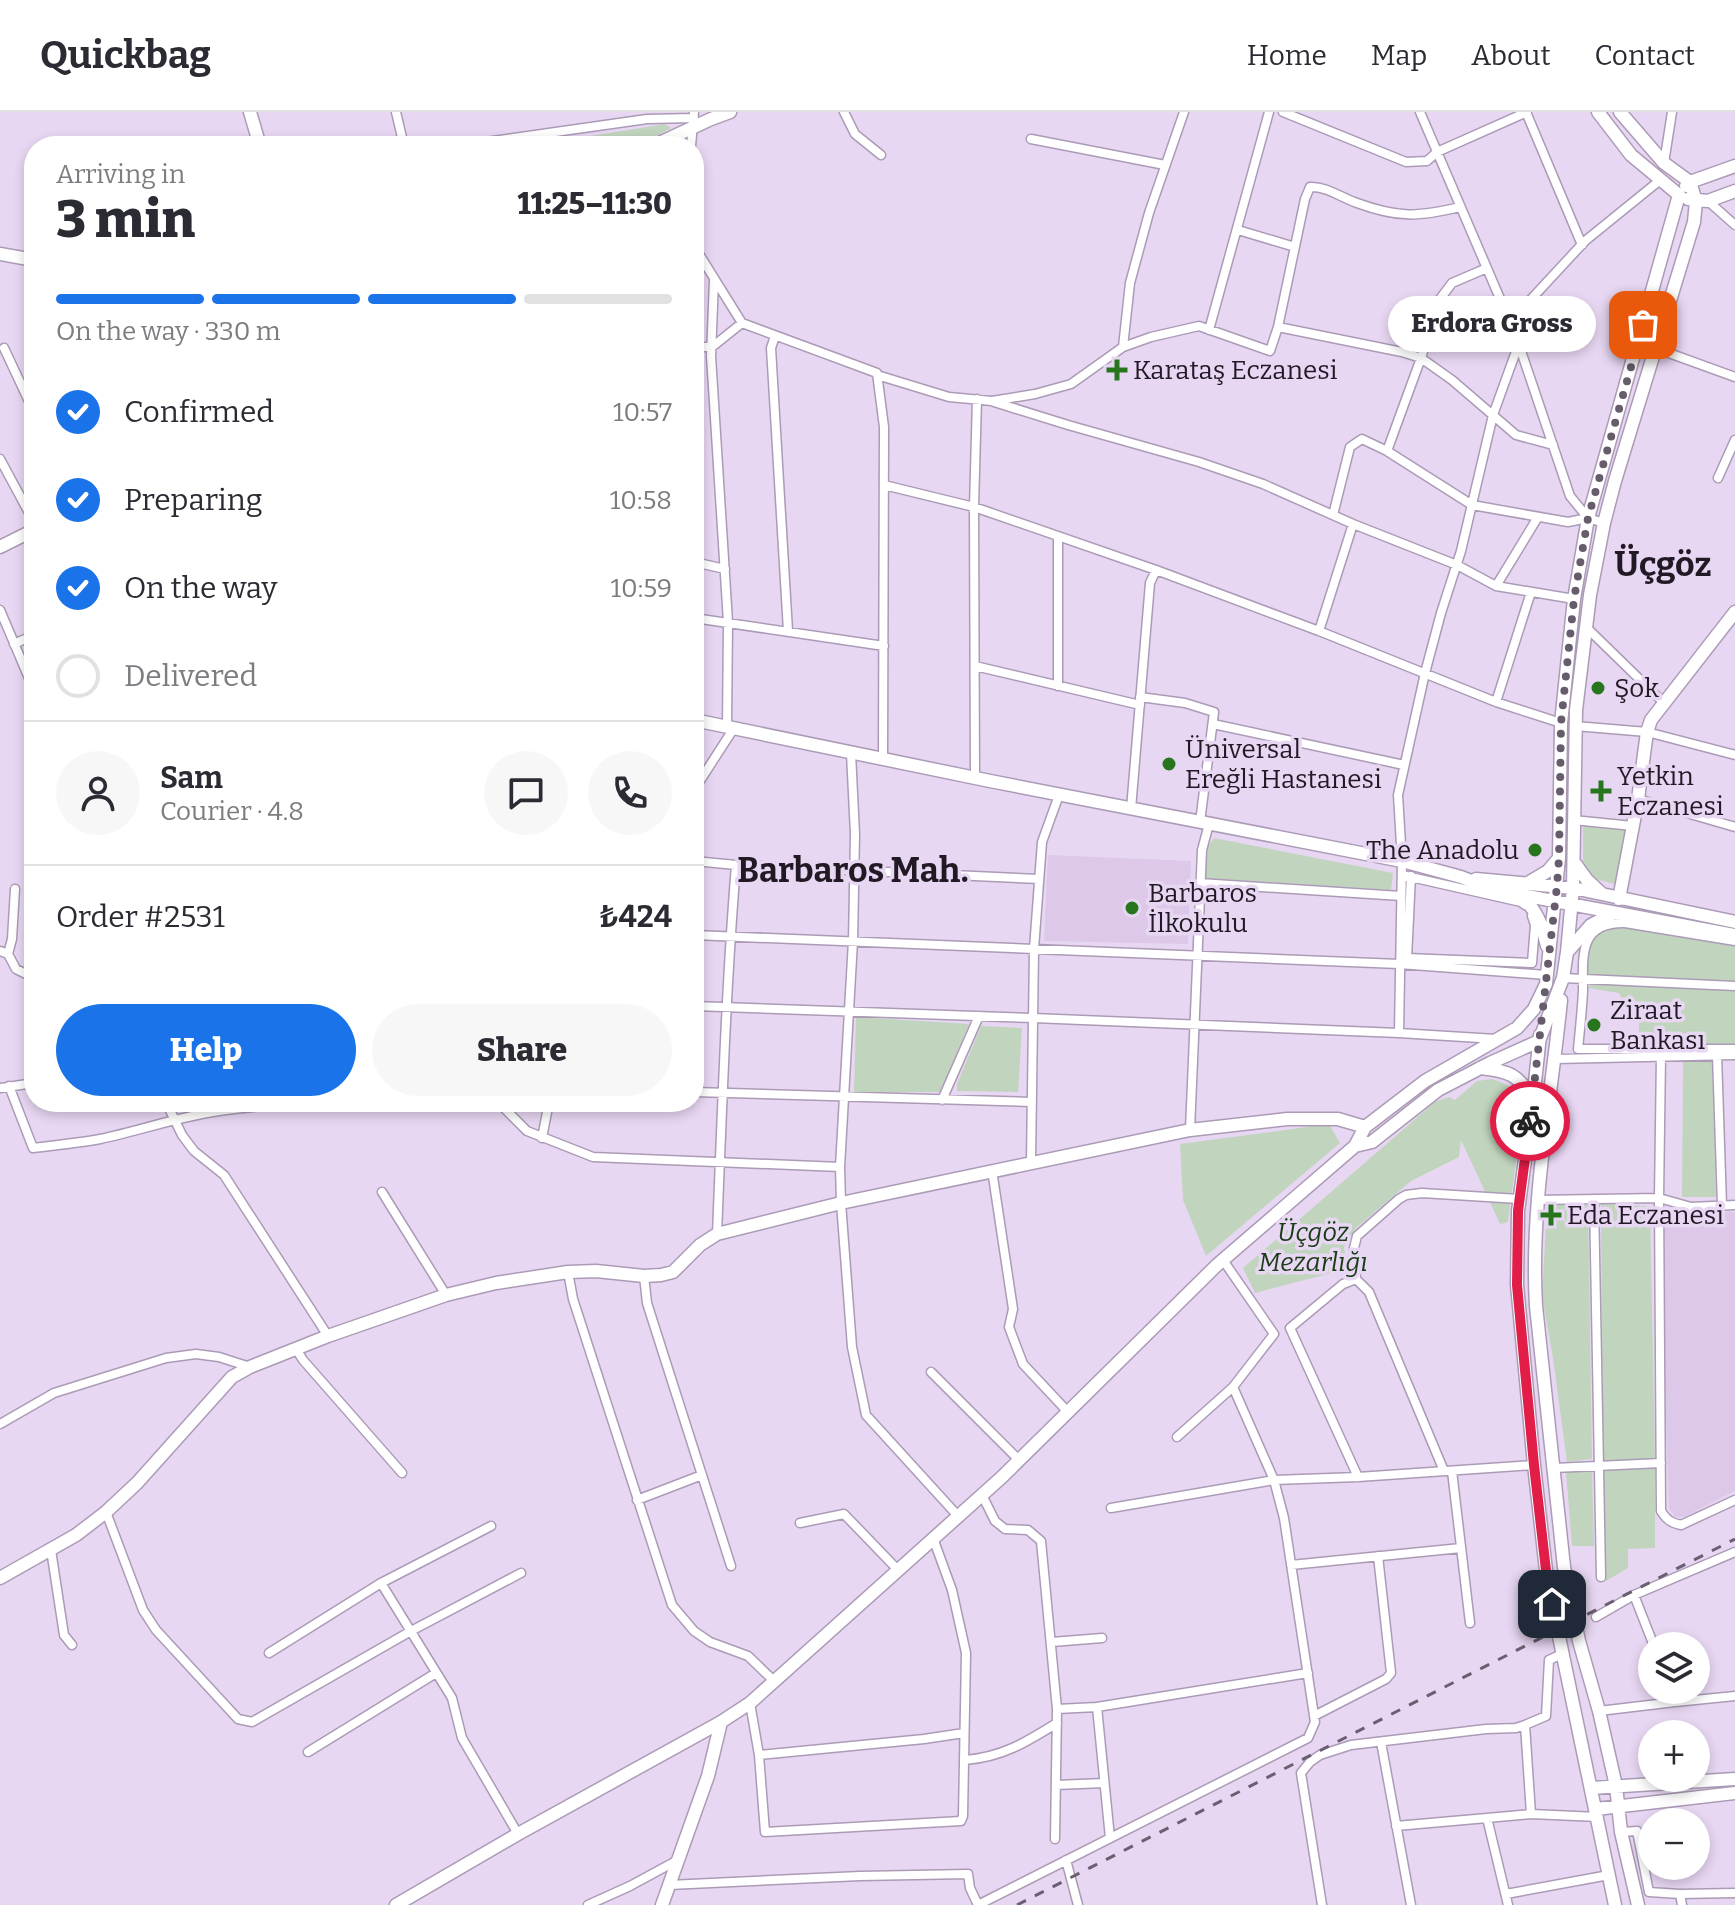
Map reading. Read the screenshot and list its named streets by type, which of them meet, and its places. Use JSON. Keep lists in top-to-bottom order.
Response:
{
  "districts": ["Üçgöz", "Barbaros Mah."],
  "parks": ["Üçgöz Mezarlığı"],
  "places": {
    "other": [
      "Erdora Gross",
      "Şok",
      "Üniversal Ereğli Hastanesi",
      "The Anadolu",
      "Barbaros İlkokulu",
      "Ziraat Bankası"
    ],
    "health": ["Karataş Eczanesi", "Yetkin Eczanesi", "Eda Eczanesi"]
  },
  "page": {
    "header": "Quickbag",
    "nav": [
      "Home",
      "Map",
      "About",
      "Contact"
    ],
    "heading": ["3 min", "Arriving in", "11:25–11:30"],
    "panel": [
      "Sam",
      "Courier · 4.8",
      "Order #2531",
      "₺424"
    ],
    "bar": "On the way · 330 m",
    "bubble": "Erdora Gross",
    "list": [
      ["Confirmed", "10:57"],
      ["Preparing", "10:58"],
      ["On the way", "10:59"],
      "Delivered"
    ],
    "buttons": ["Help", "Share"],
    "map_buttons": ["+", "−"]
  }
}
